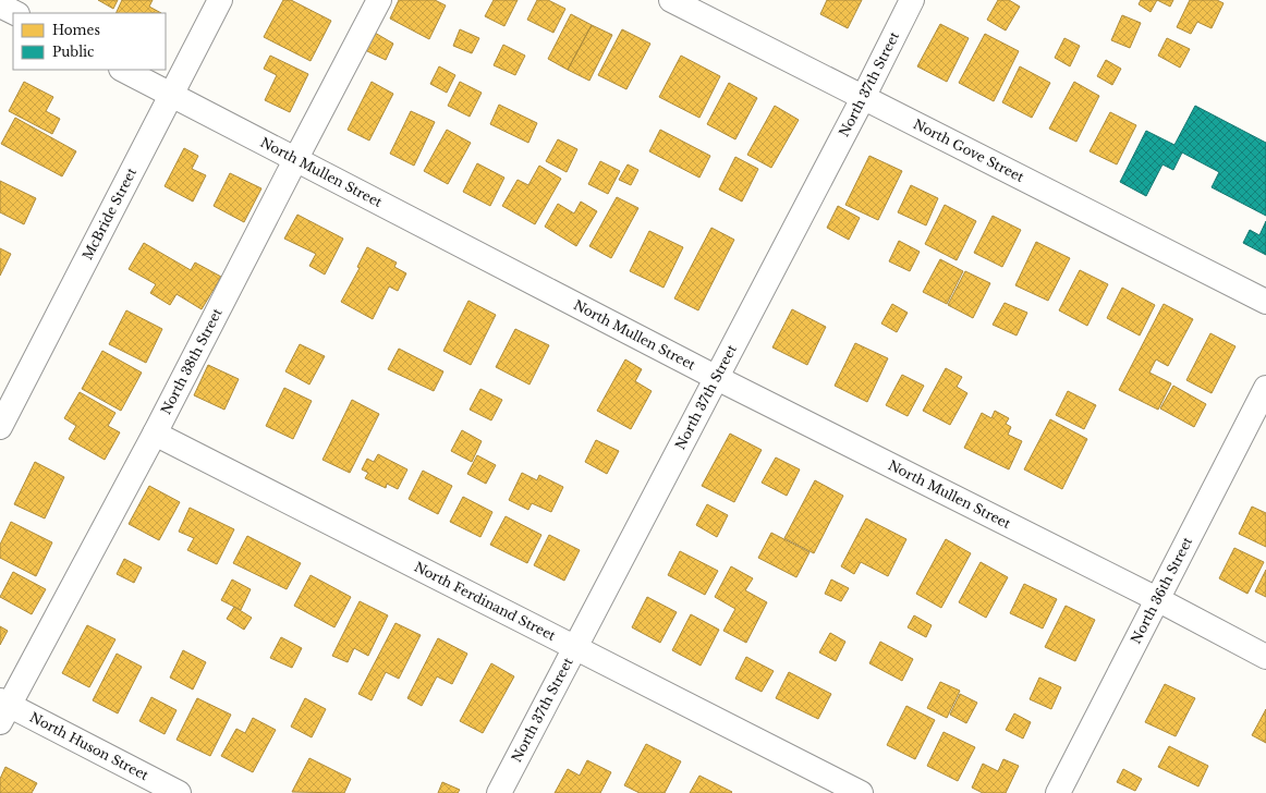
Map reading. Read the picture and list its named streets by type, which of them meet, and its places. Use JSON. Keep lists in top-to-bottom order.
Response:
{
  "streets": {
    "street": [
      "North 37th Street",
      "North Gove Street",
      "North Mullen Street",
      "McBride Street",
      "North 38th Street",
      "North 36th Street",
      "North Ferdinand Street",
      "North Huson Street"
    ]
  },
  "crossings": [
    ["North 37th Street", "North Gove Street"],
    ["North 37th Street", "North Mullen Street"],
    ["North 37th Street", "North Ferdinand Street"],
    ["North Mullen Street", "McBride Street"],
    ["North Mullen Street", "North 38th Street"],
    ["North Mullen Street", "North 36th Street"],
    ["North 38th Street", "North Ferdinand Street"],
    ["North 38th Street", "North Huson Street"]
  ],
  "legend": ["Homes", "Public"]
}
